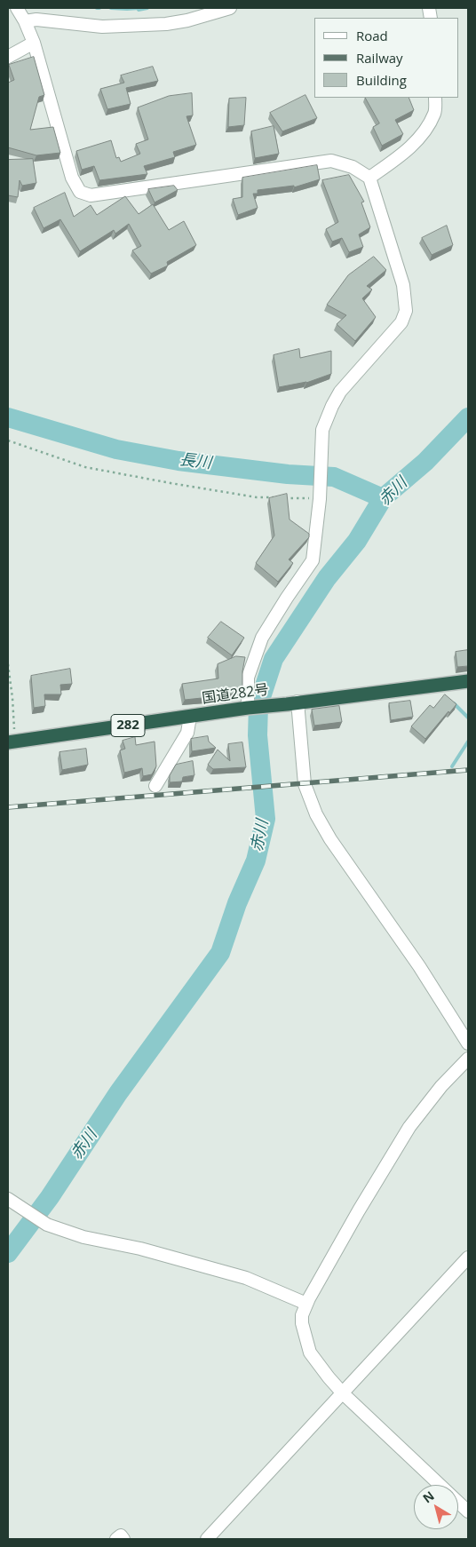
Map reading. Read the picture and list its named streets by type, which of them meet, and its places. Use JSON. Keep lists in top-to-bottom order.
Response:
{
  "streets": {
    "highway": ["国道282号", "282"]
  },
  "water": ["長川", "赤川"],
  "legend": ["Road", "Railway", "Building"],
  "north": "top left"
}
